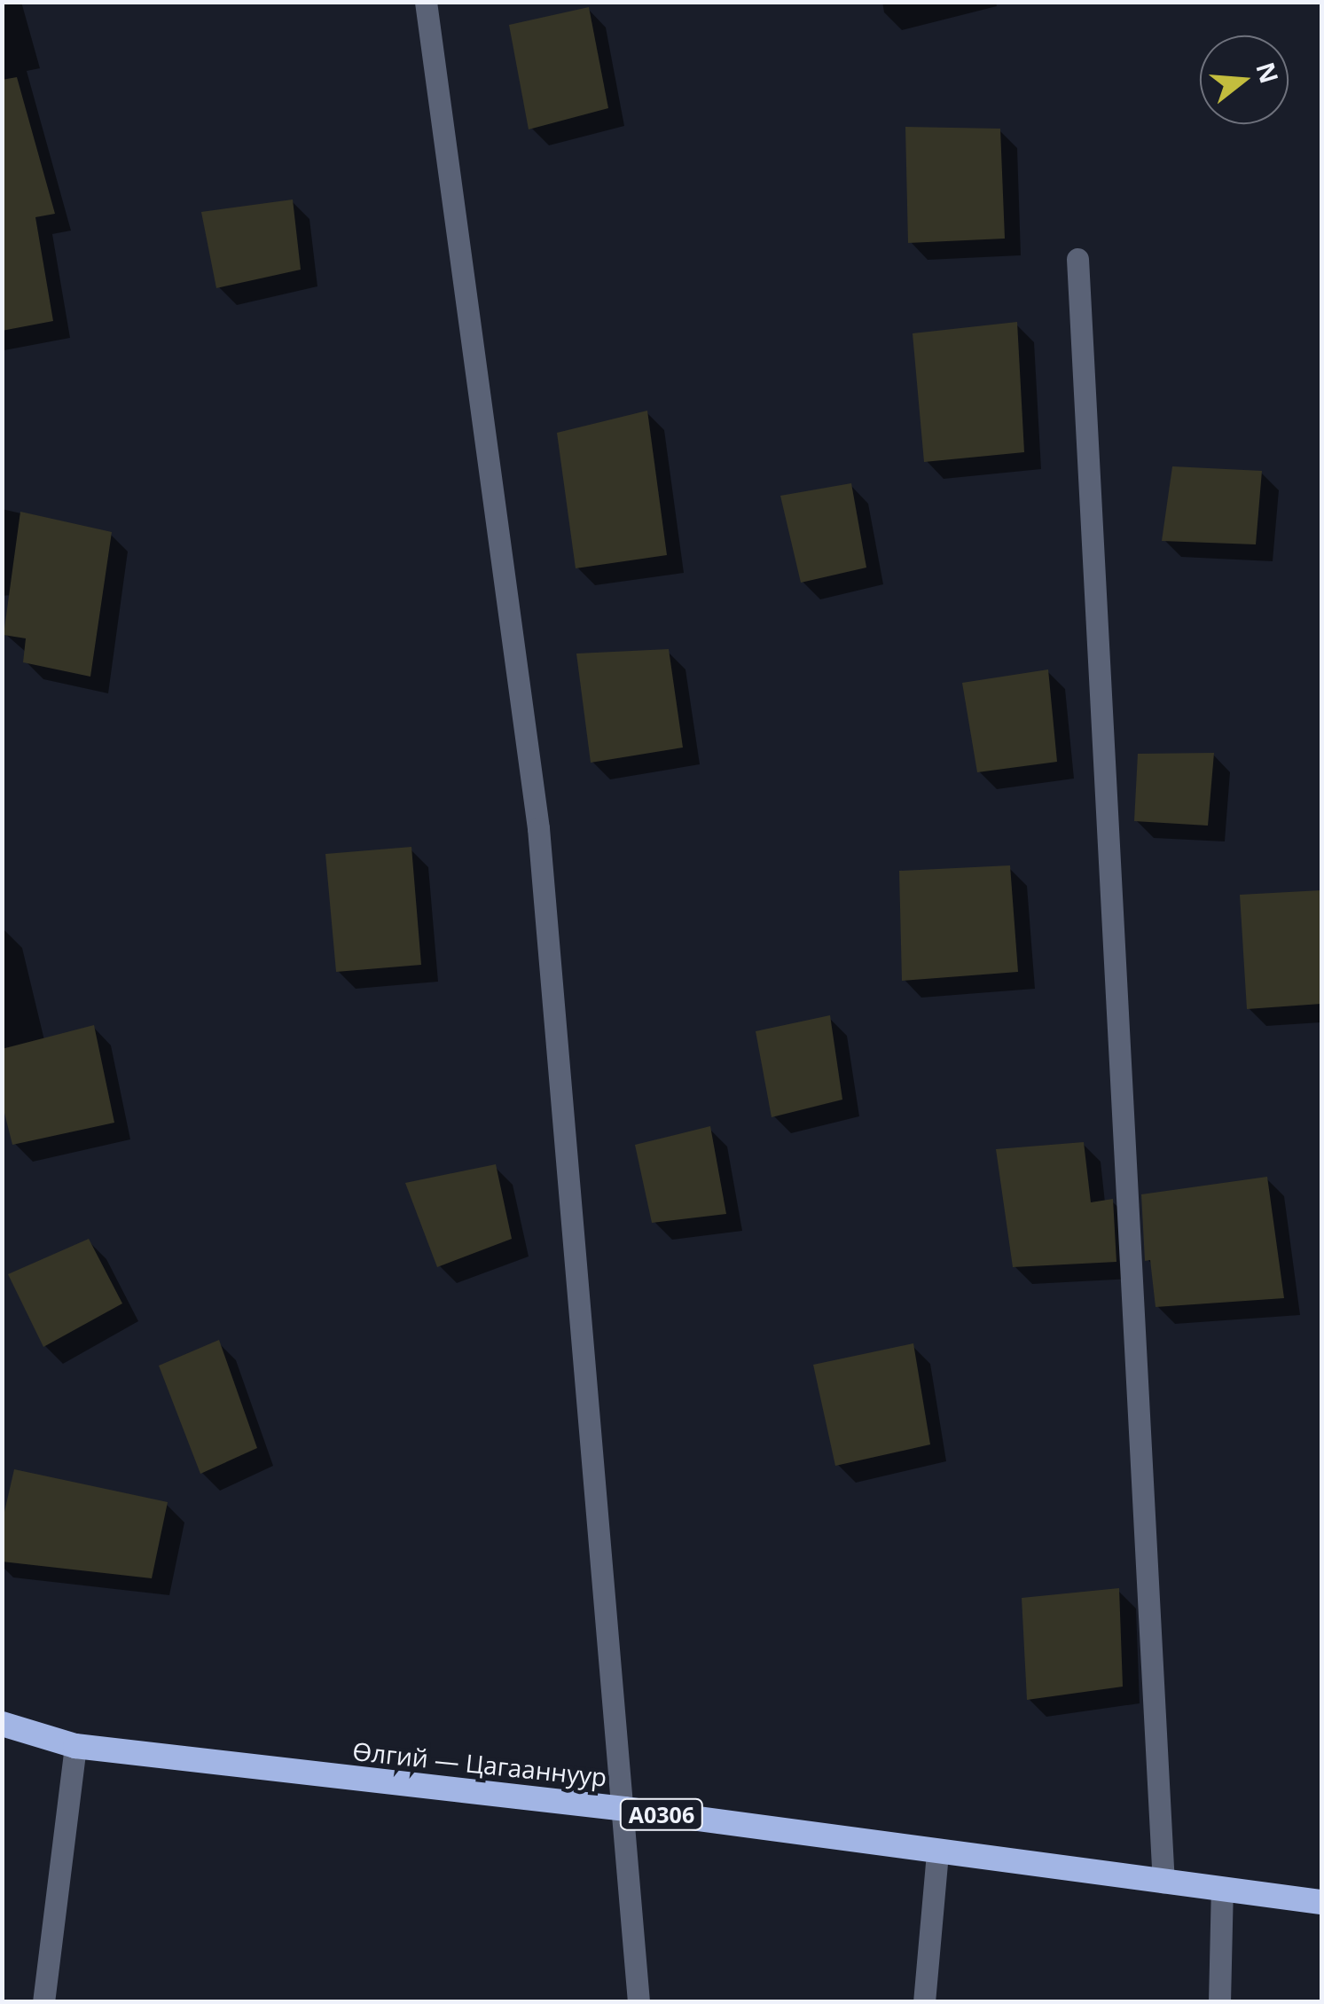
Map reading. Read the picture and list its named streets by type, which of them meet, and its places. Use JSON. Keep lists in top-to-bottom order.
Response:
{
  "streets": {
    "highway": ["Өлгий — Цагааннуур", "A0306"]
  },
  "north": "right"
}
